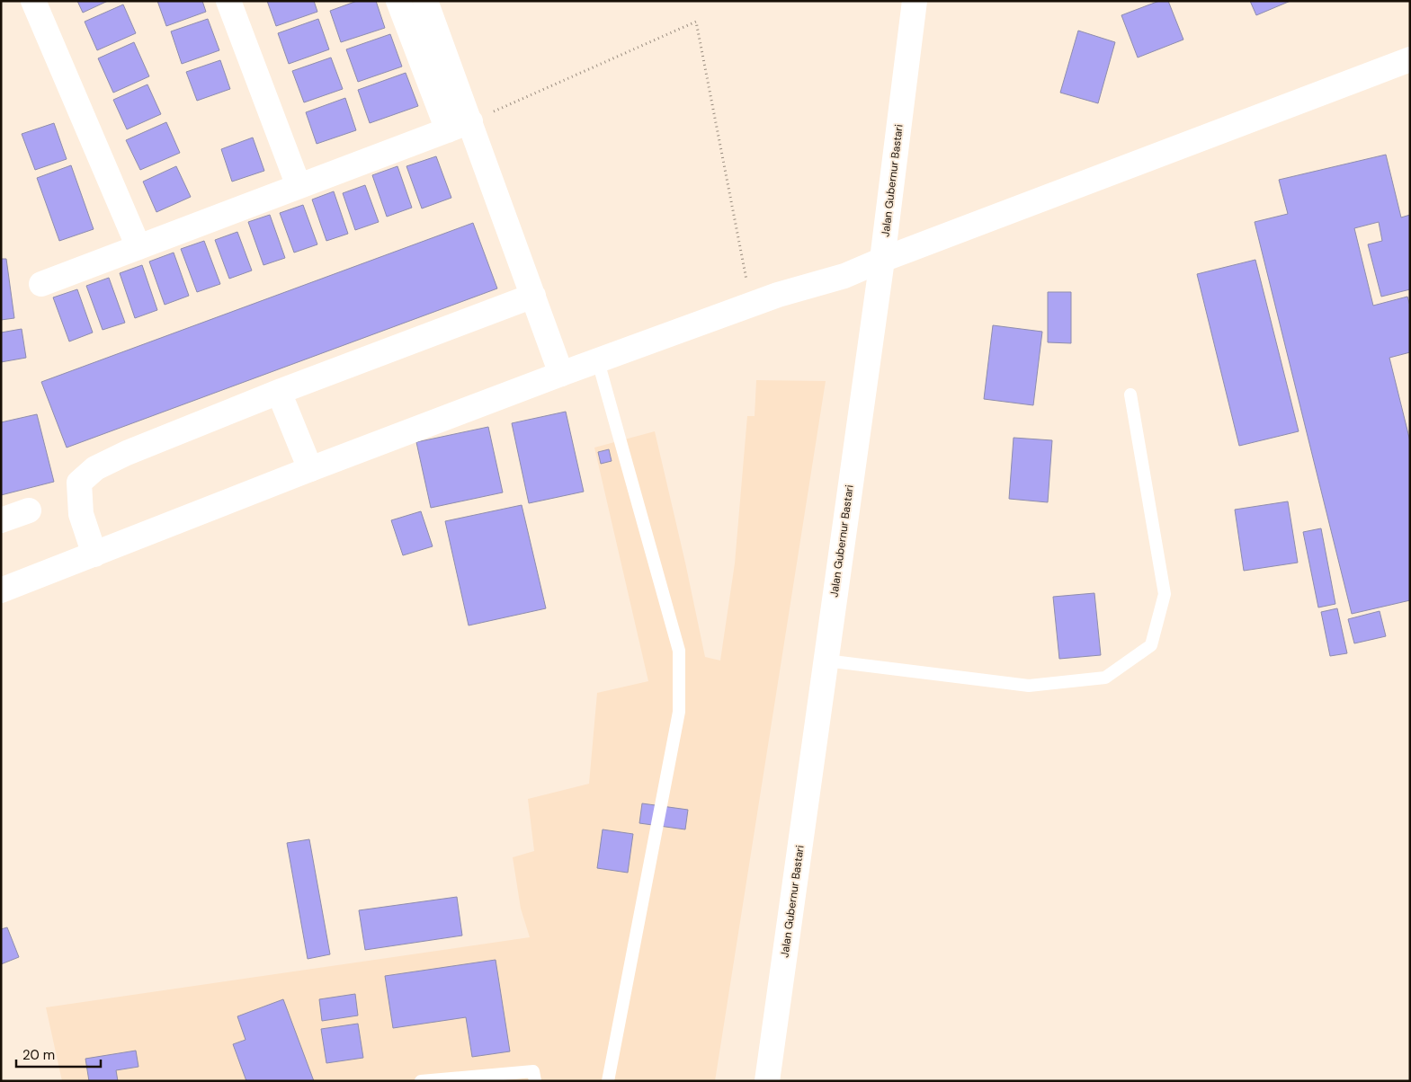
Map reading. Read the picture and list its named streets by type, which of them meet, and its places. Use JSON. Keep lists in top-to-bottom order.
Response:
{
  "streets": {
    "main road": ["Jalan Gubernur Bastari"]
  },
  "scale_bar": "20 m"
}
